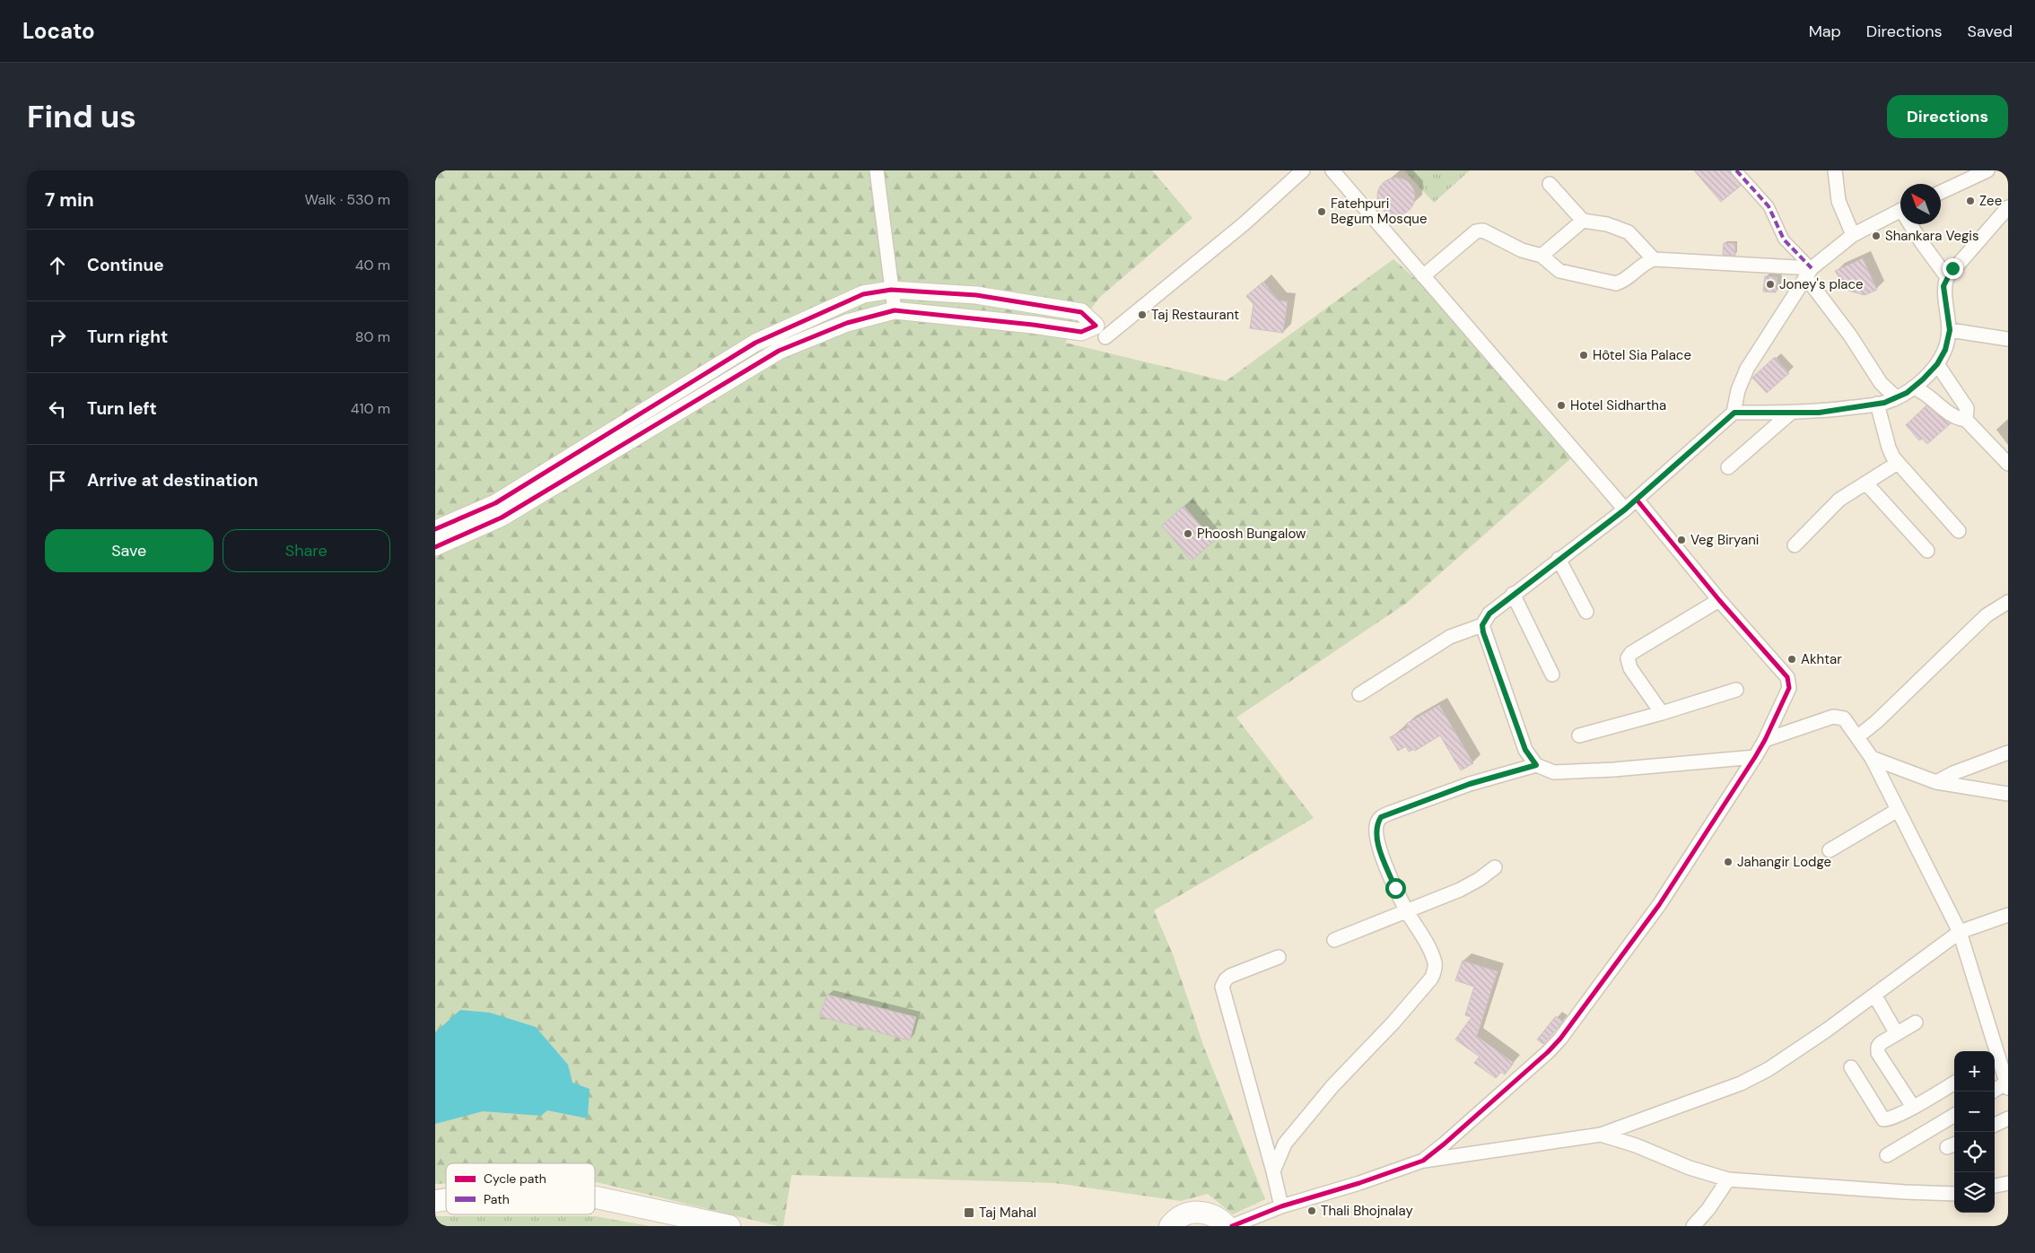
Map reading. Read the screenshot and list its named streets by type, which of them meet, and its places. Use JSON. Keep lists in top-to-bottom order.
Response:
{
  "places": {
    "other": [
      "Zee",
      "Fatehpuri Begum Mosque",
      "Shankara Vegis",
      "Joney's place",
      "Taj Restaurant",
      "Hôtel Sia Palace",
      "Hotel Sidhartha",
      "Phoosh Bungalow",
      "Veg Biryani",
      "Akhtar",
      "Jahangir Lodge",
      "Thali Bhojnalay"
    ],
    "transit": ["Taj Mahal"]
  },
  "legend": ["Cycle path", "Path"],
  "north": "top left",
  "page": {
    "header": "Locato",
    "nav": ["Map", "Directions", "Saved"],
    "buttons": [
      "Directions",
      ["Save", "Share"]
    ],
    "title": "Find us",
    "heading": ["7 min", "Walk · 530 m"],
    "list": [
      ["Continue", "40 m"],
      ["Turn right", "80 m"],
      ["Turn left", "410 m"],
      "Arrive at destination"
    ],
    "map_buttons": ["+", "−"]
  }
}
